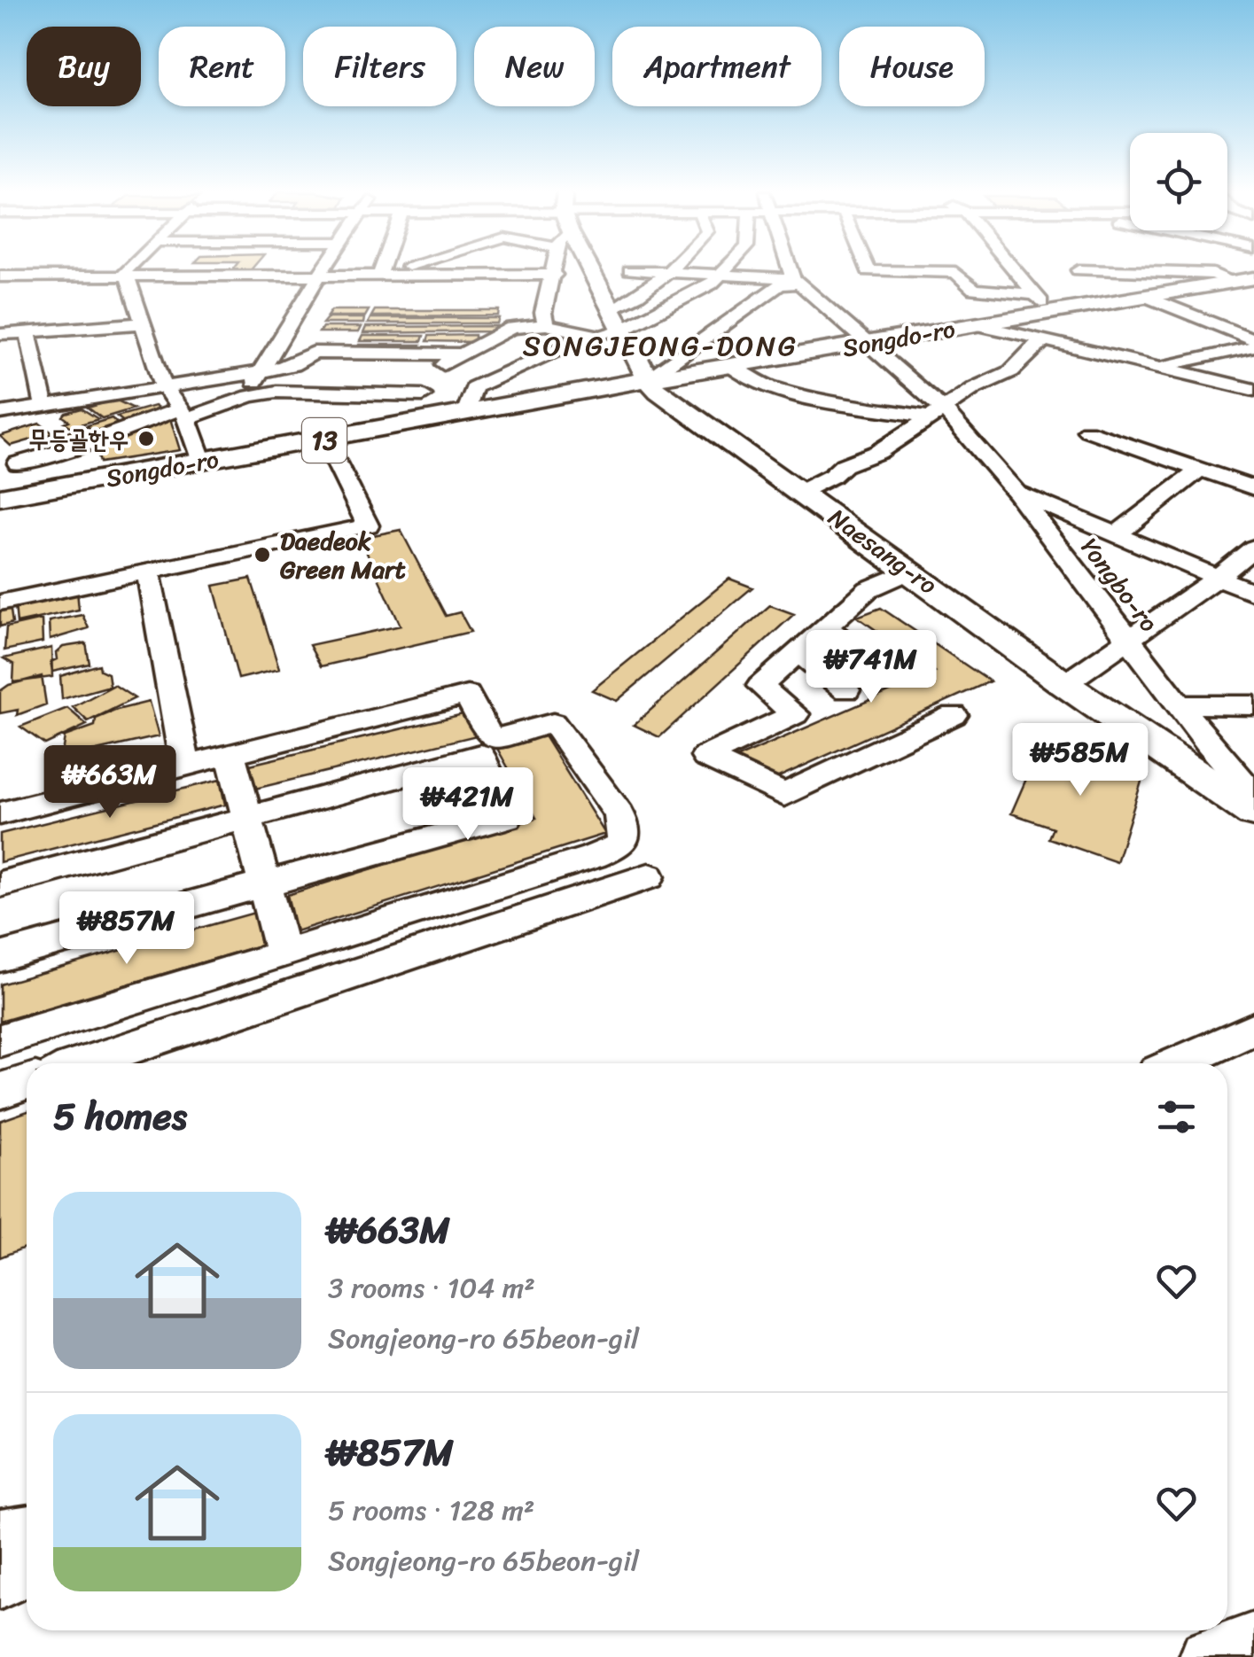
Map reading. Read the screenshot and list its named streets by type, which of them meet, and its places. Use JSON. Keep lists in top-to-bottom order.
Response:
{
  "streets": {
    "main road": ["Songdo-ro", "13", "Naesang-ro"],
    "street": ["Yongbo-ro"]
  },
  "crossings": [
    ["Songdo-ro", "Naesang-ro"],
    ["Songdo-ro", "Yongbo-ro"]
  ],
  "districts": ["SONGJEONG-DONG"],
  "places": ["무등골한우", "Daedeok Green Mart"],
  "page": {
    "chip": [
      "Buy",
      "Rent",
      "Filters",
      "New",
      "Apartment",
      "House"
    ],
    "price": [
      "₩741M",
      "₩585M",
      "₩663M",
      "₩421M",
      "₩857M"
    ],
    "heading": "5 homes",
    "list": [
      {
        "name": "₩663M",
        "note": "3 rooms · 104 m² · Songjeong-ro 65beon-gil"
      },
      {
        "name": "₩857M",
        "note": "5 rooms · 128 m² · Songjeong-ro 65beon-gil"
      }
    ]
  }
}
